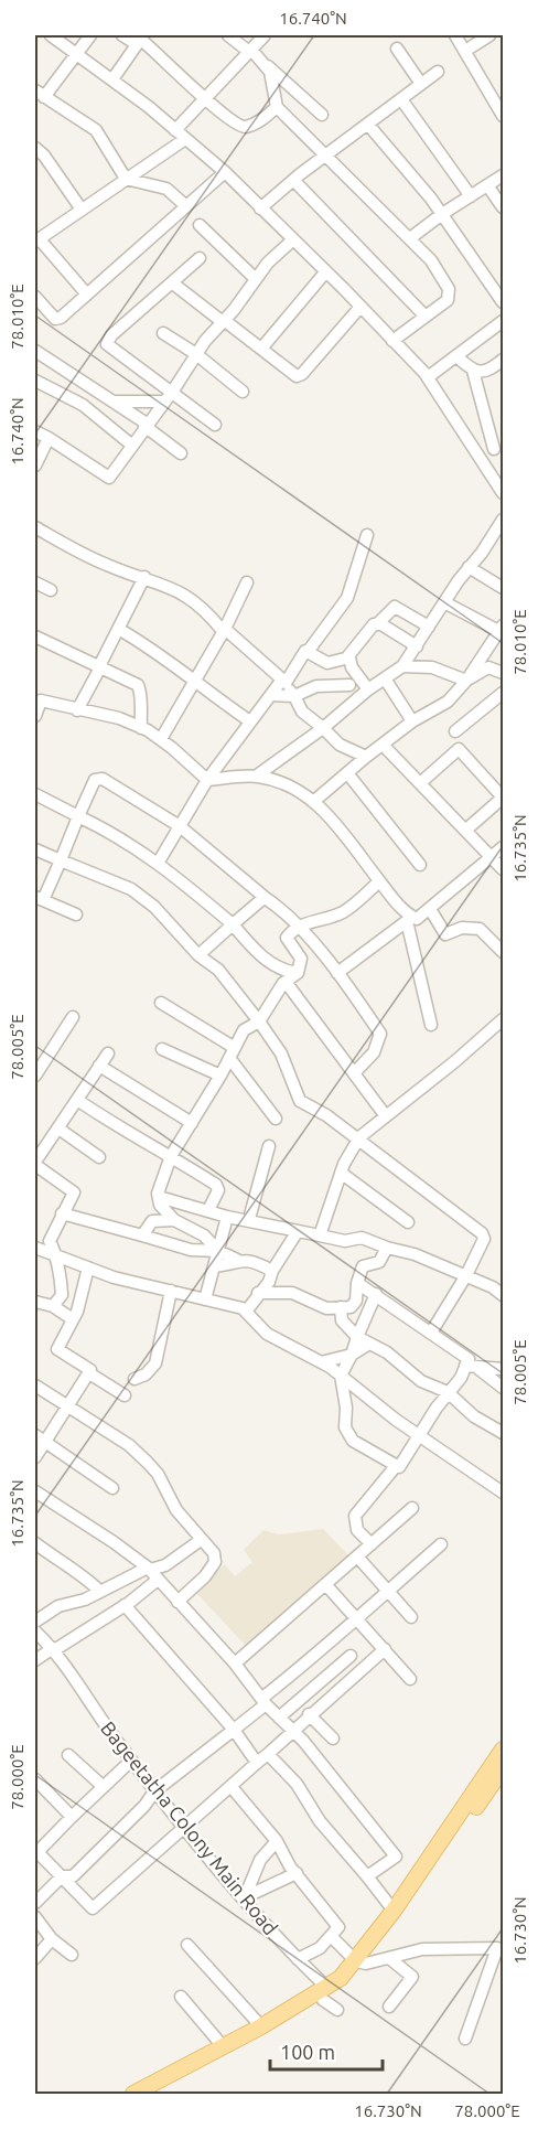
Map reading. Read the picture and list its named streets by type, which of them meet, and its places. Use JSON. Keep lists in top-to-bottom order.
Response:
{
  "streets": {
    "street": ["Bageetatha Colony Main Road"]
  },
  "scale_bar": "100 m",
  "coordinates": [
    "16.740°N",
    "78.010°E",
    "16.735°N",
    "78.005°E",
    "78.000°E",
    "16.730°N"
  ]
}
